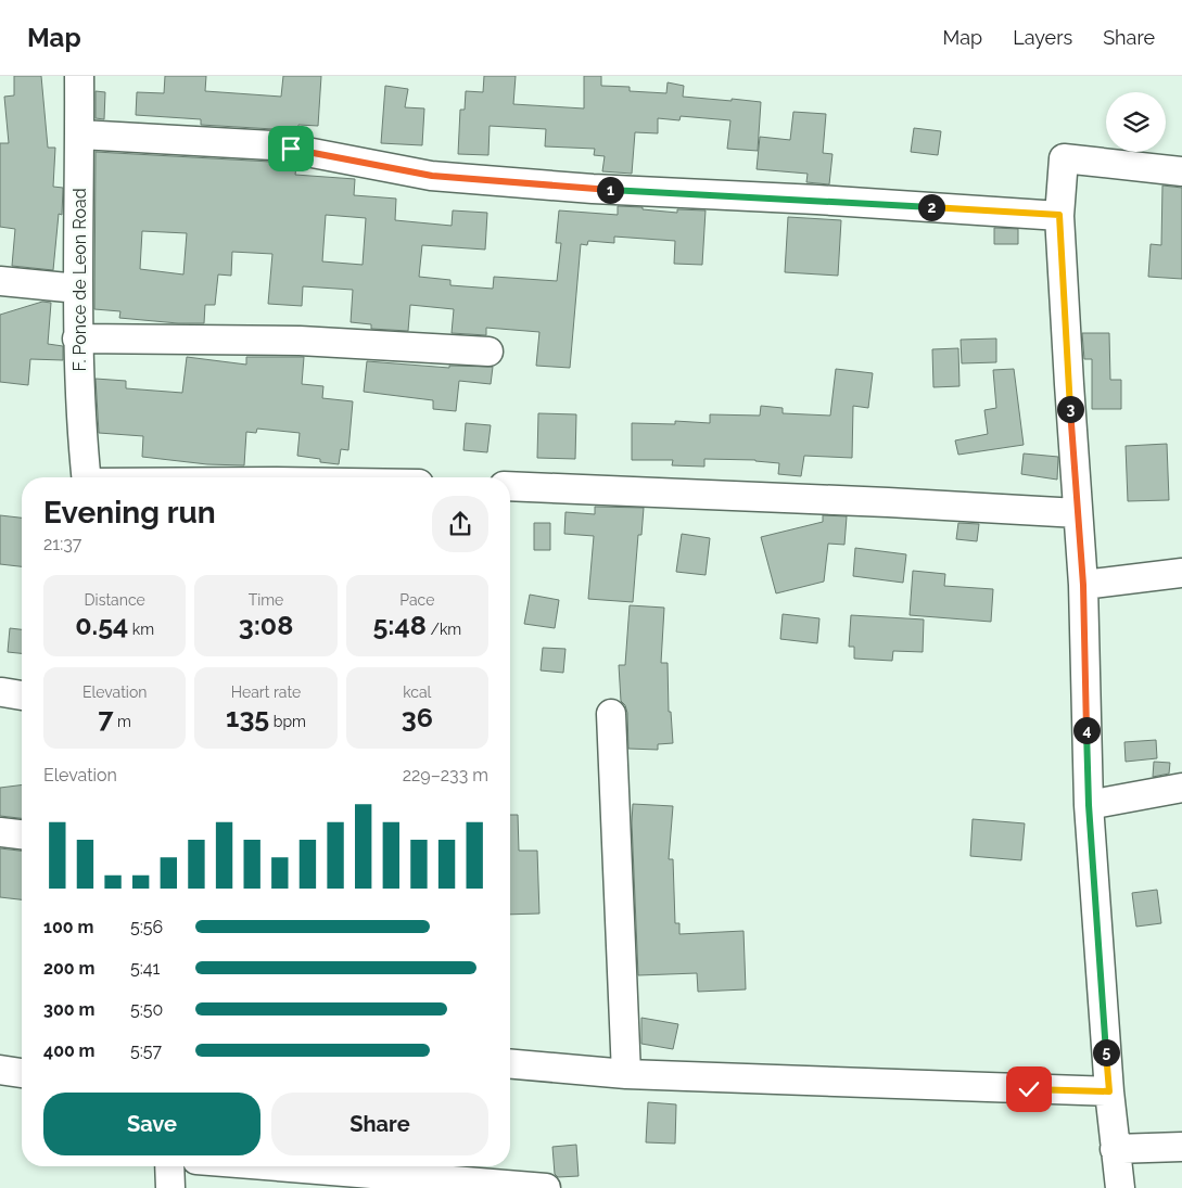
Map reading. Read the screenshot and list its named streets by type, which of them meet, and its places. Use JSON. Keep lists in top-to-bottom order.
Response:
{
  "streets": {
    "street": ["F. Ponce de Leon Road"]
  },
  "page": {
    "header": "Map",
    "nav": ["Map", "Layers", "Share"],
    "pins": [
      "1",
      "2",
      "3",
      "4",
      "5"
    ],
    "heading": ["Evening run", "21:37"],
    "stats": [
      ["Distance", "0.54 km"],
      ["Time", "3:08"],
      ["Pace", "5:48 /km"],
      ["Elevation", "7 m"],
      ["Heart rate", "135 bpm"],
      ["kcal", "36"]
    ],
    "chart": ["Elevation", "229–233 m"],
    "list": [
      {
        "name": "100 m",
        "note": "5:56"
      },
      {
        "name": "200 m",
        "note": "5:41"
      },
      {
        "name": "300 m",
        "note": "5:50"
      },
      {
        "name": "400 m",
        "note": "5:57"
      }
    ],
    "buttons": ["Save", "Share"]
  }
}
